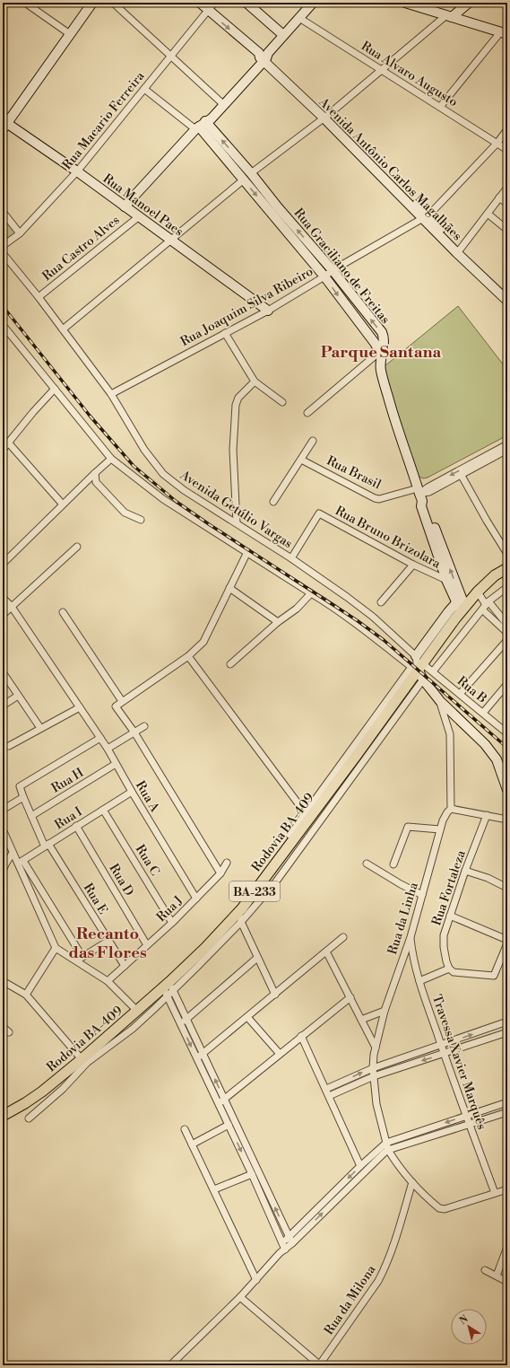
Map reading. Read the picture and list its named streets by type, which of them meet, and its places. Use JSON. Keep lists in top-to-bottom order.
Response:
{
  "streets": {
    "main road": ["Rodovia BA-409", "BA-233"],
    "street": [
      "Rua Alvaro Augusto",
      "Rua Macario Ferreira",
      "Avenida Antônio Carlos Magalhães",
      "Rua Manoel Paes",
      "Rua Castro Alves",
      "Rua Graciliano de Freitas",
      "Rua Joaquim Silva Ribeiro",
      "Rua Brasil",
      "Avenida Getúlio Vargas",
      "Rua Bruno Brizolara",
      "Rua B",
      "Rua H",
      "Rua A",
      "Rua I",
      "Rua C",
      "Rua D",
      "Rua Fortaleza",
      "Rua E",
      "Rua J",
      "Rua da Linha",
      "Travessa Xavier Marquês",
      "Rua da Milona"
    ]
  },
  "crossings": [
    ["Rua Alvaro Augusto", "Rua Joaquim Silva Ribeiro"],
    ["Rua Macario Ferreira", "Avenida Antônio Carlos Magalhães"],
    ["Rua Macario Ferreira", "Rua Manoel Paes"],
    ["Avenida Antônio Carlos Magalhães", "Rua Joaquim Silva Ribeiro"],
    ["Rua Manoel Paes", "Rua Castro Alves"],
    ["Rua Manoel Paes", "Rua Joaquim Silva Ribeiro"],
    ["Rua Castro Alves", "Avenida Getúlio Vargas"],
    ["Rua Graciliano de Freitas", "Rua Joaquim Silva Ribeiro"],
    ["Rua Joaquim Silva Ribeiro", "Avenida Getúlio Vargas"],
    ["Avenida Getúlio Vargas", "Rua Bruno Brizolara"],
    ["Avenida Getúlio Vargas", "Rua B"],
    ["Avenida Getúlio Vargas", "Rodovia BA-409"],
    ["Rua B", "Rodovia BA-409"],
    ["Rua H", "Rua A"],
    ["Rua H", "Rua E"],
    ["Rua A", "Rua I"],
    ["Rua A", "Rua E"],
    ["Rua A", "Rua J"],
    ["Rua I", "Rua C"],
    ["Rua I", "Rua D"],
    ["Rua I", "Rua E"],
    ["Rodovia BA-409", "BA-233"],
    ["Rua C", "Rua J"],
    ["Rua D", "Rua J"],
    ["Rua E", "Rua J"],
    ["Rua da Linha", "Travessa Xavier Marquês"],
    ["Rua da Linha", "Rua da Milona"]
  ],
  "districts": ["Parque Santana", "Recanto das Flores"],
  "north": "top left"
}
